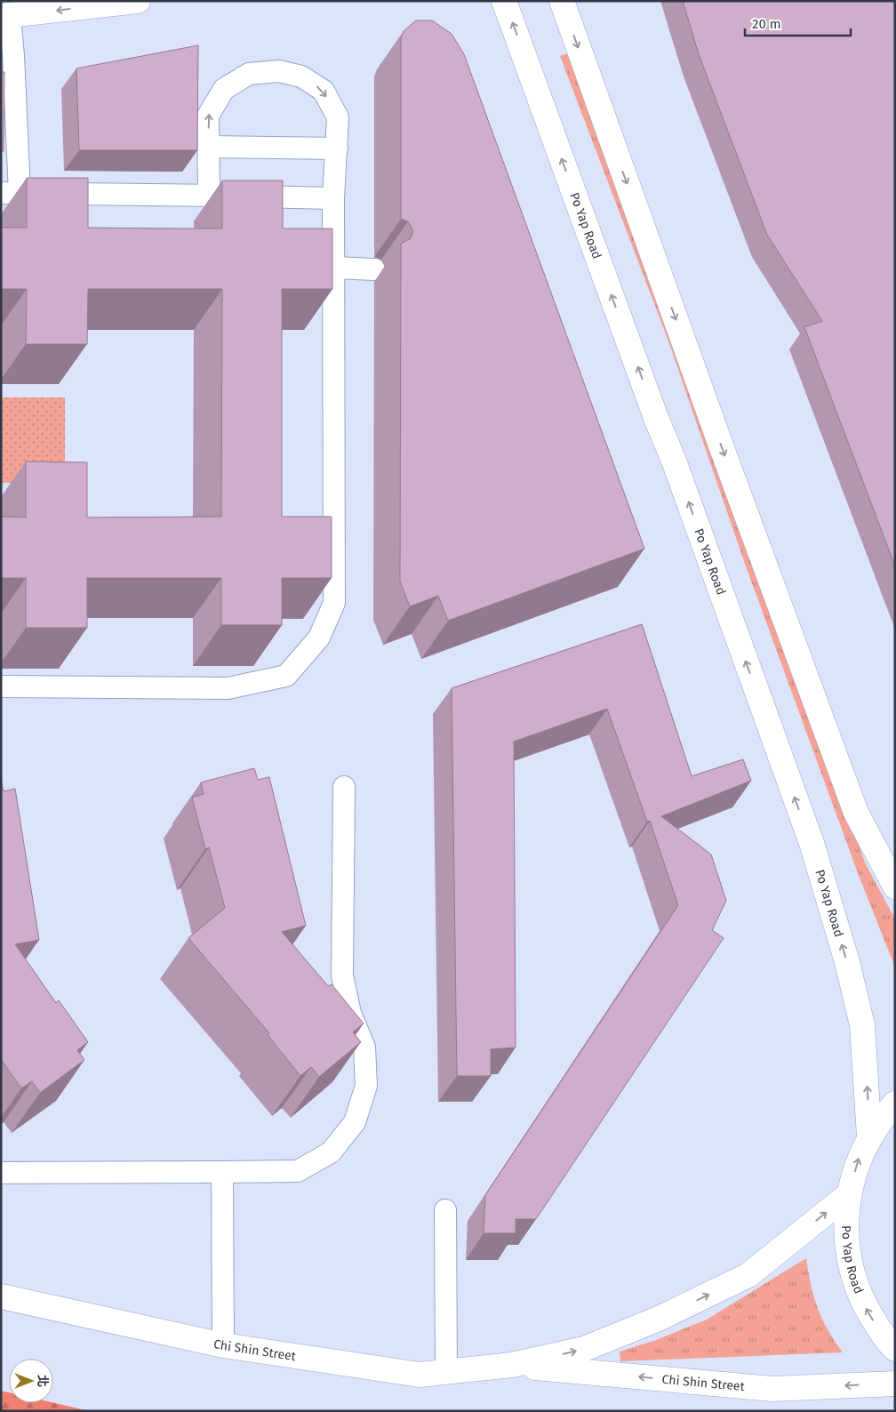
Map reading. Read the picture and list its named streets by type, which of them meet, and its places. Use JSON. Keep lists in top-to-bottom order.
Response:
{
  "streets": {
    "main road": ["Po Yap Road", "Chi Shin Street"]
  },
  "crossings": [
    ["Po Yap Road", "Chi Shin Street"]
  ],
  "scale_bar": "20 m",
  "north": "right"
}
